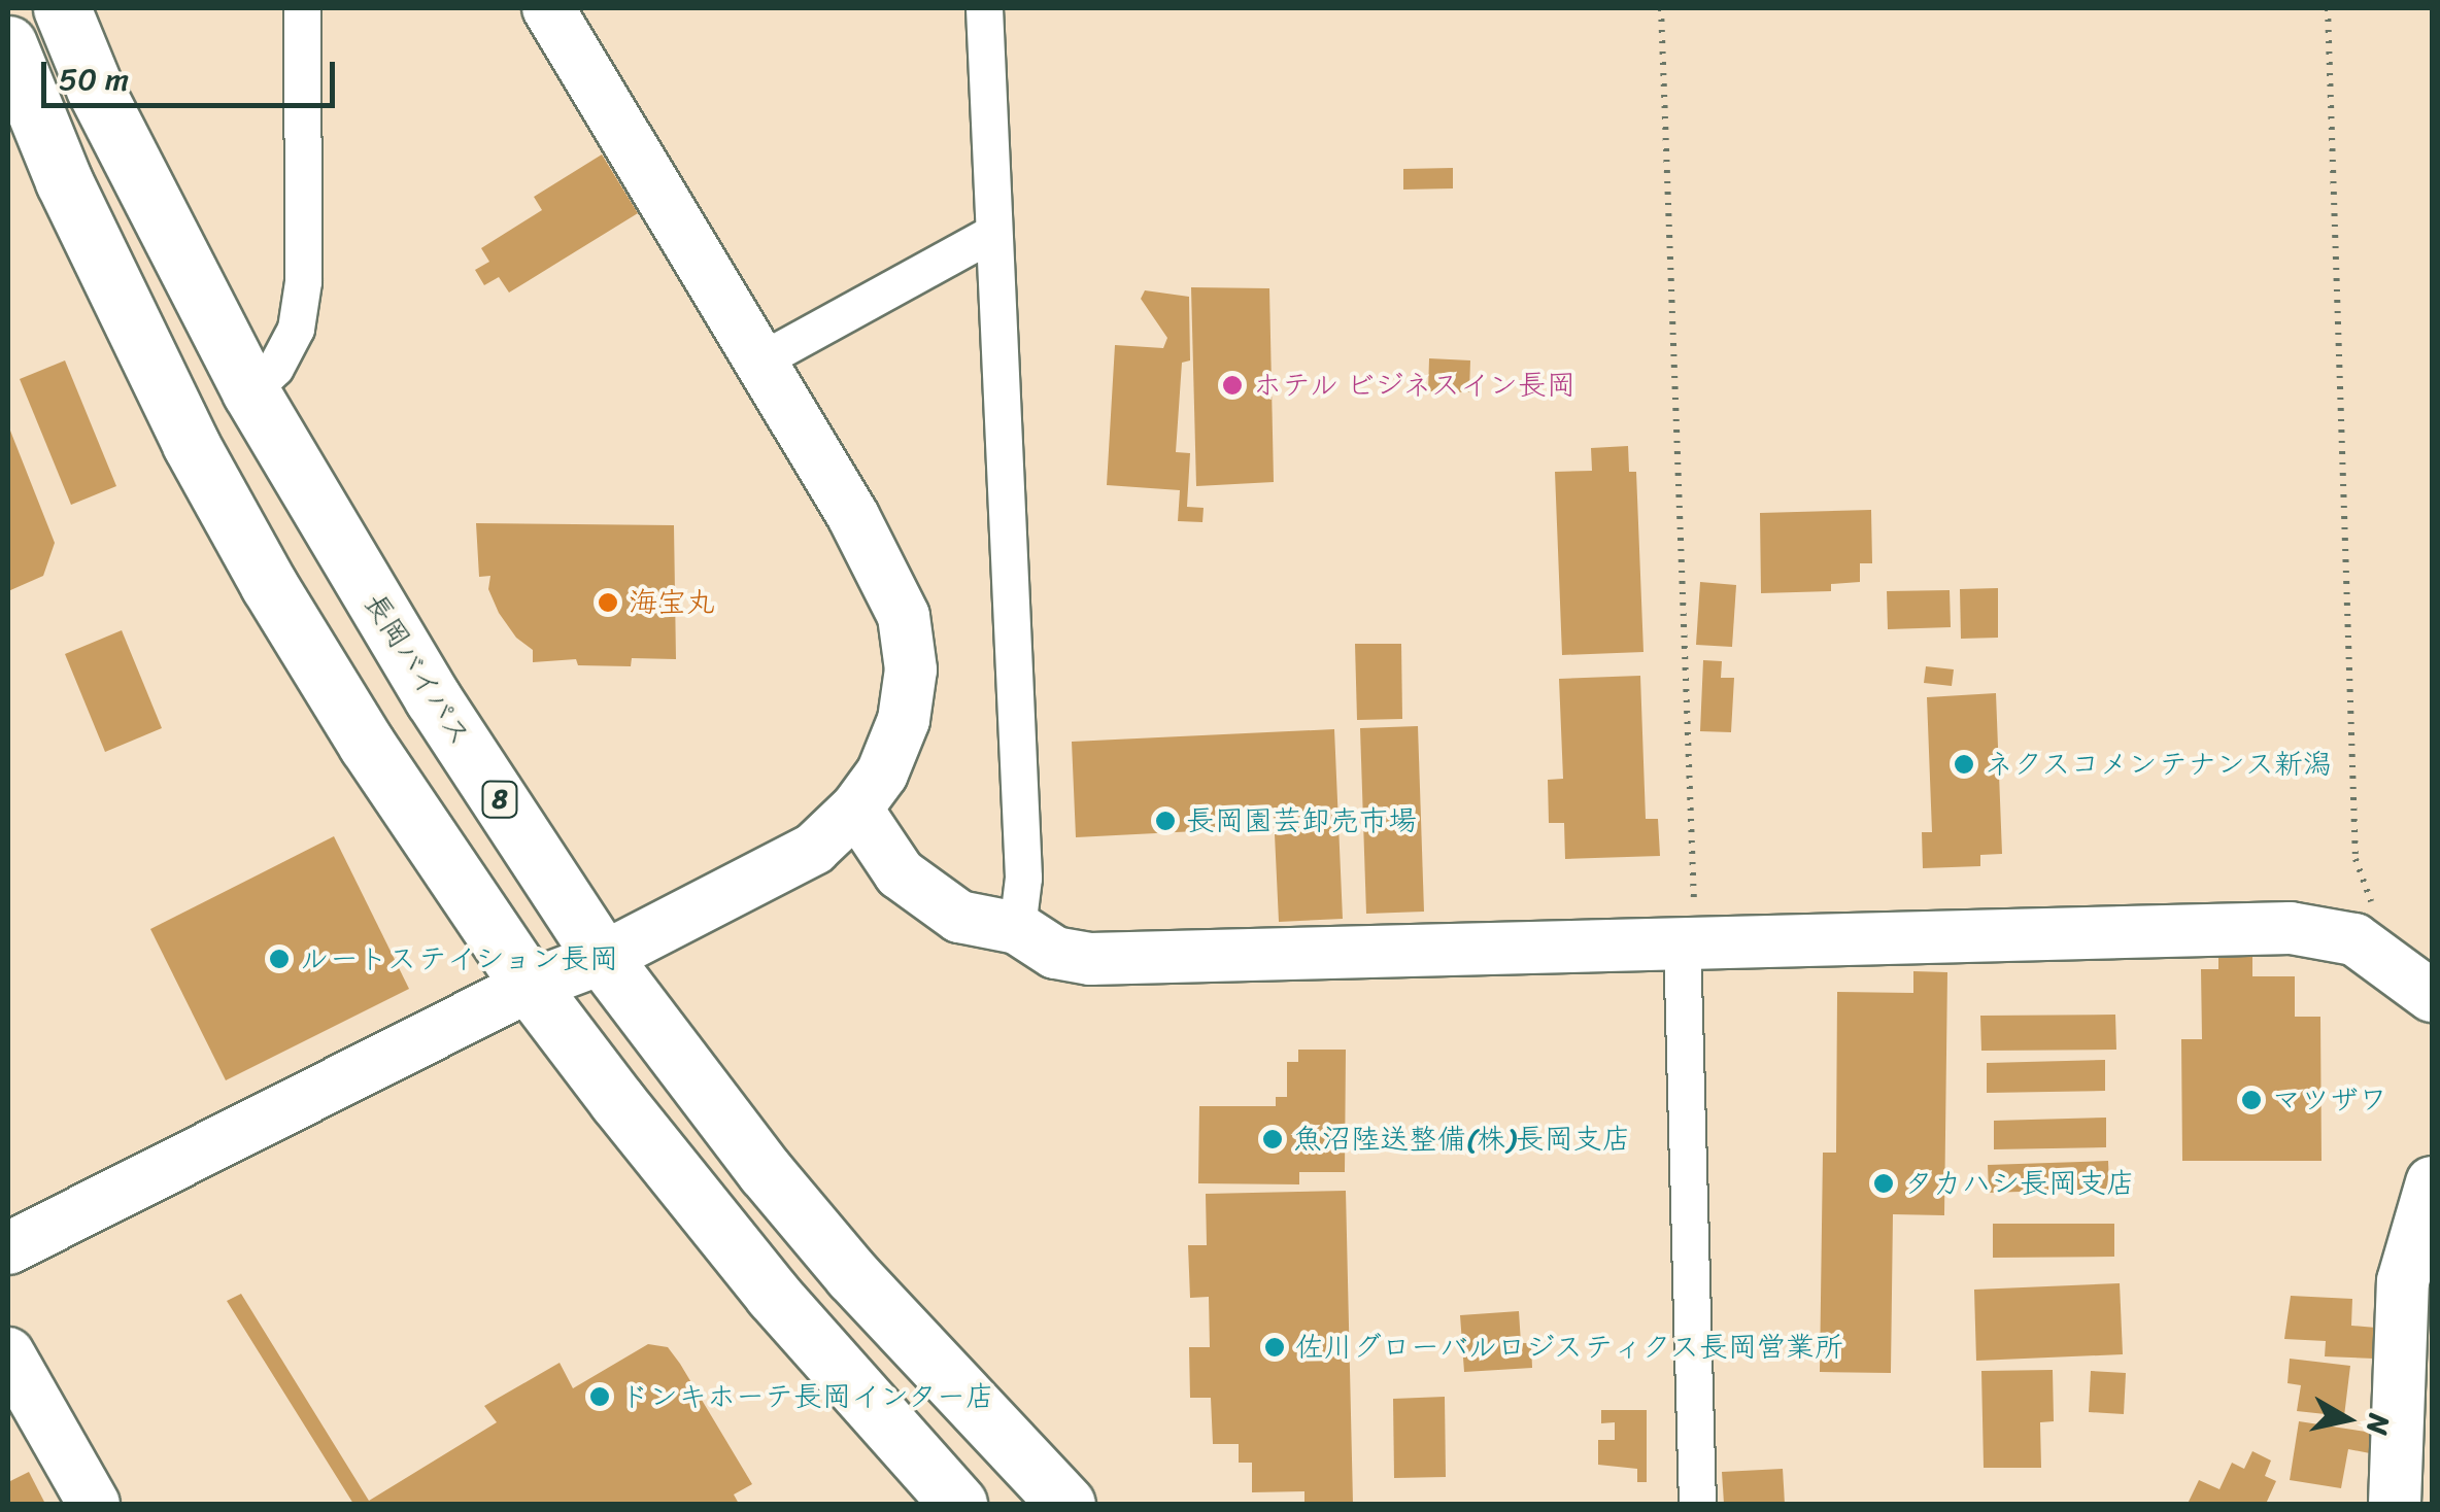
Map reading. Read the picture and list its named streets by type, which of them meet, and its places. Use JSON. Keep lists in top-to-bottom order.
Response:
{
  "streets": {
    "highway": ["長岡バイパス", "8"]
  },
  "places": [
    "ホテル ビジネスイン長岡",
    "海宝丸",
    "ネクスコメンテナンス新潟",
    "長岡園芸卸売市場",
    "ルートステイション長岡",
    "マツザワ",
    "魚沼陸送整備(株)長岡支店",
    "タカハシ長岡支店",
    "佐川グローバルロジスティクス長岡営業所",
    "ドンキホーテ長岡インター店"
  ],
  "scale_bar": "50 m",
  "north": "right"
}
